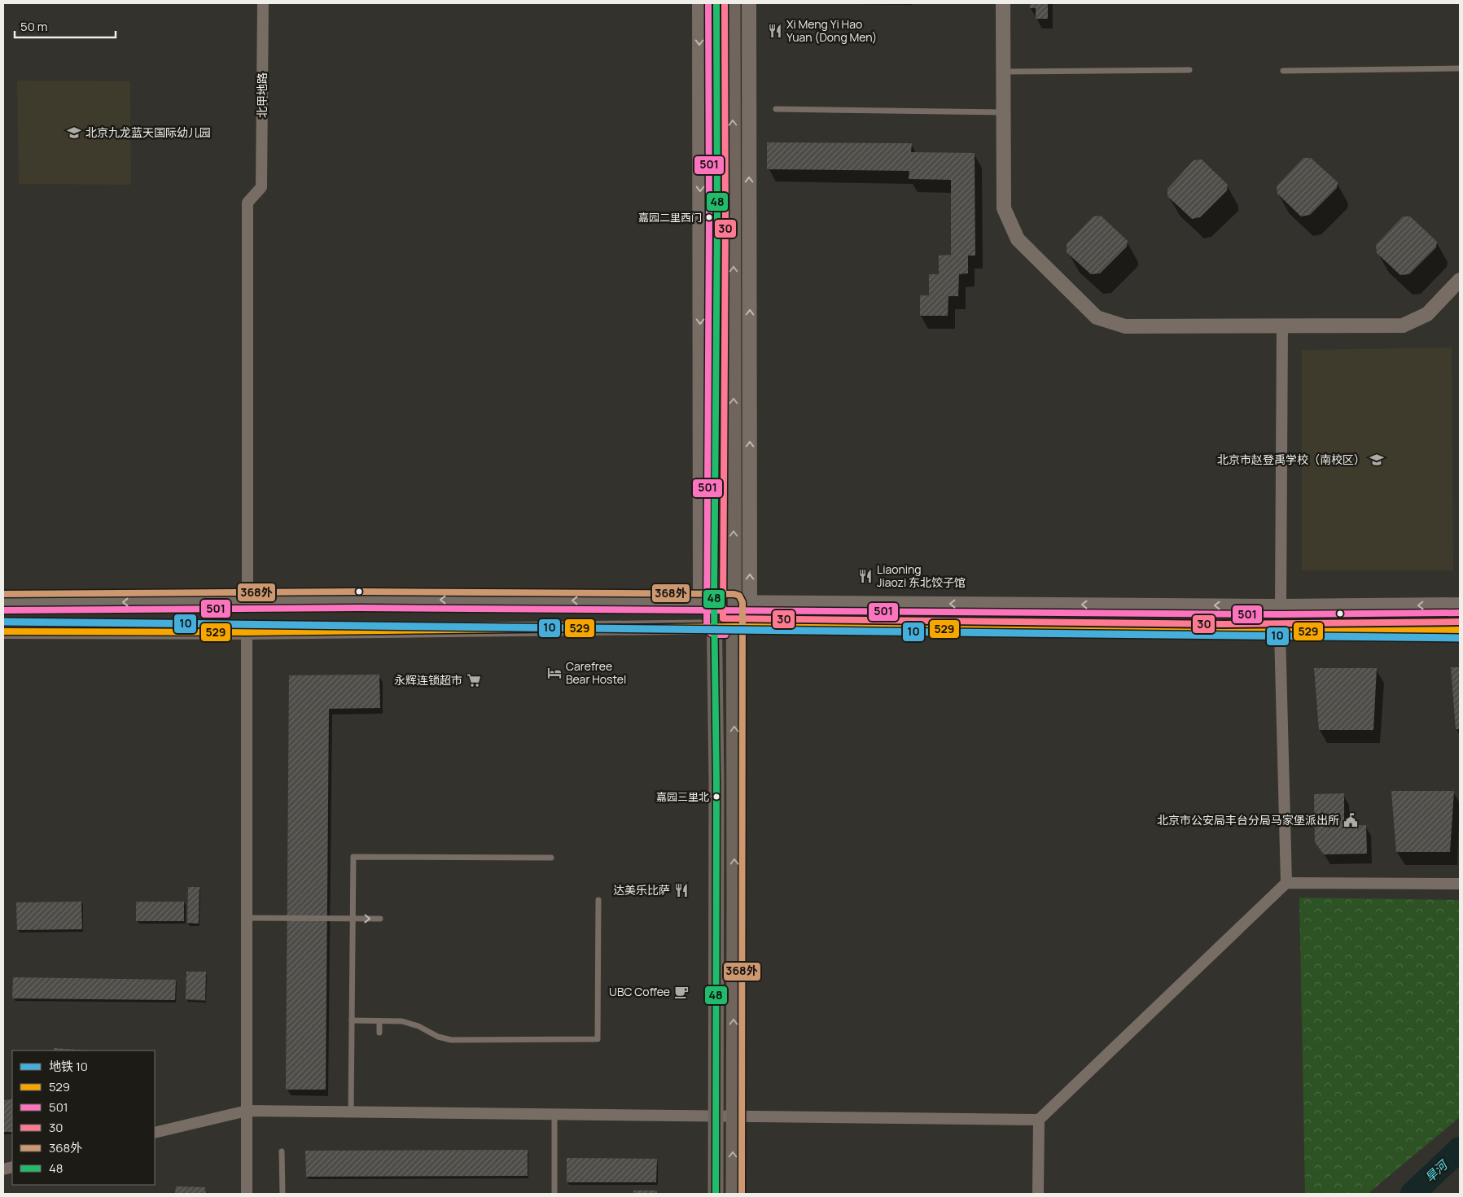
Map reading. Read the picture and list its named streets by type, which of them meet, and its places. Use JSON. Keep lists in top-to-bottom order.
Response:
{
  "streets": {
    "street": ["北甲地路"]
  },
  "water": ["旱河"],
  "places": {
    "restaurant": ["Xi Meng Yi Hao Yuan (Dong Men)", "Liaoning Jiaozi 东北饺子馆", "达美乐比萨"],
    "school or university": ["北京九龙蓝天国际幼儿园", "北京市赵登禹学校（南校区）"],
    "other": ["嘉园二里西门", "嘉园三里北"],
    "hotel": ["Carefree Bear Hostel"],
    "supermarket": ["永辉连锁超市"],
    "public building": ["北京市公安局丰台分局马家堡派出所"],
    "cafe": ["UBC Coffee"]
  },
  "lines": [
    "transit line 501",
    "transit line 30",
    "transit line 48",
    "transit line 368外",
    "metro line 10",
    "transit line 529"
  ],
  "legend": [
    "地铁 10",
    "529",
    "501",
    "30",
    "368外",
    "48"
  ],
  "scale_bar": "50 m"
}
